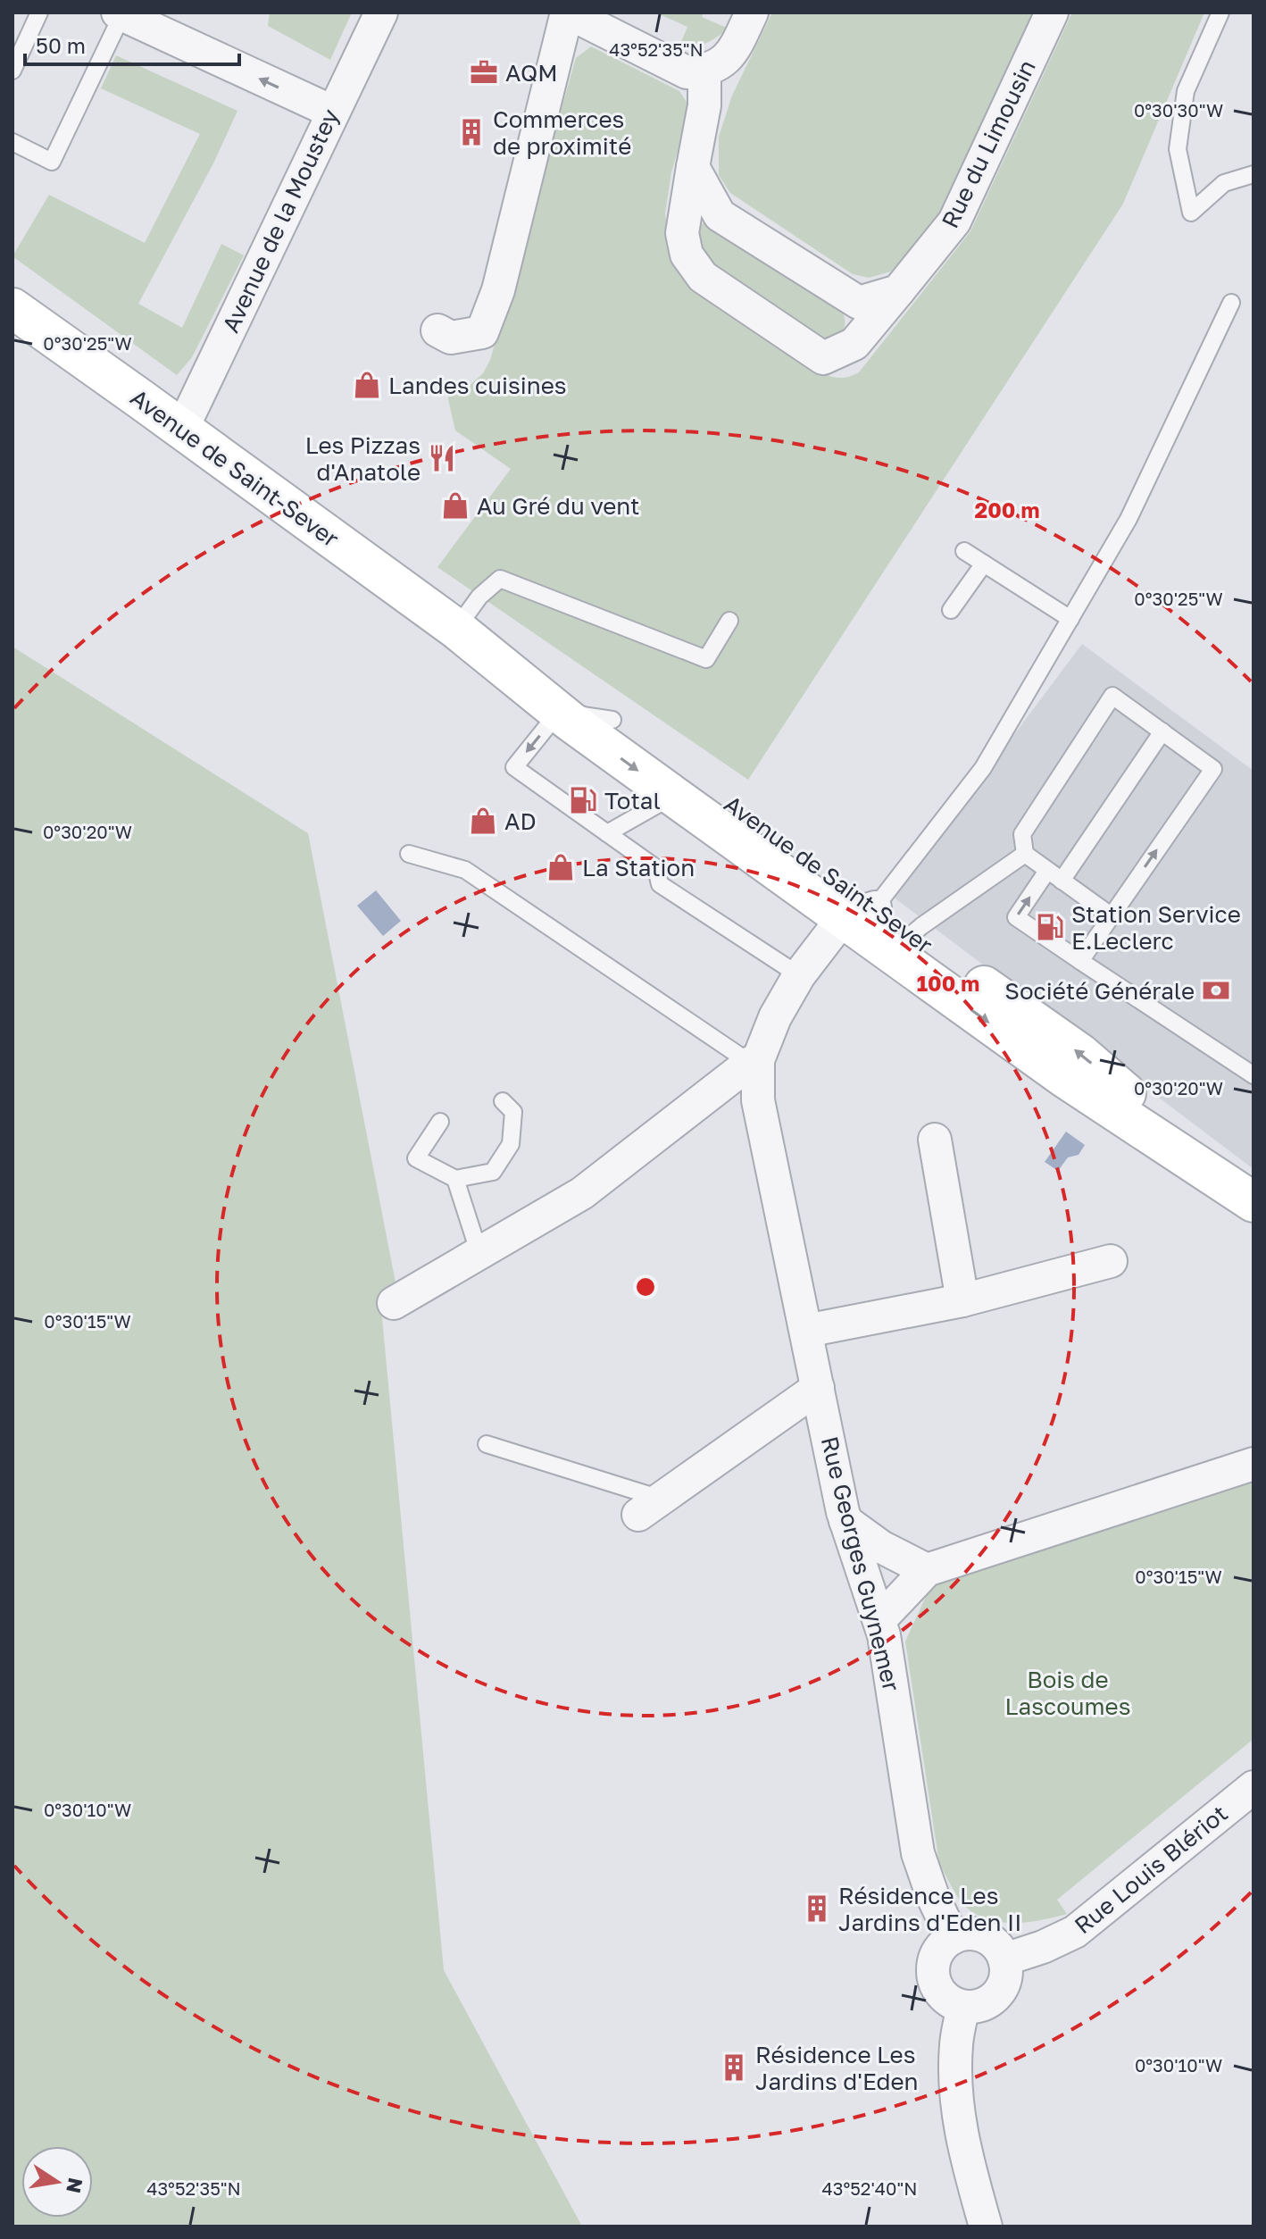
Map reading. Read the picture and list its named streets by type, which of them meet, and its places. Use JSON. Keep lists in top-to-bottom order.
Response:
{
  "streets": {
    "main road": ["Avenue de Saint-Sever"],
    "street": [
      "Rue du Limousin",
      "Avenue de la Moustey",
      "Rue Georges Guynemer",
      "Rue Louis Blériot"
    ]
  },
  "crossings": [
    ["Avenue de la Moustey", "Avenue de Saint-Sever"],
    ["Rue Georges Guynemer", "Rue Louis Blériot"]
  ],
  "parks": ["Bois de Lascoumes"],
  "places": {
    "office": ["AQM"],
    "building": ["Commerces de proximité", "Résidence Les Jardins d'Eden II", "Résidence Les Jardins d'Eden"],
    "shop": [
      "Landes cuisines",
      "Au Gré du vent",
      "AD",
      "La Station"
    ],
    "restaurant": ["Les Pizzas d'Anatole"],
    "fuel station": ["Total", "Station Service E.Leclerc"],
    "bank": ["Société Générale"]
  },
  "scale_bar": "50 m",
  "north": "right",
  "coordinates": [
    "43°52'35\"N",
    "0°30'30\"W",
    "0°30'25\"W",
    "0°30'20\"W",
    "0°30'15\"W",
    "0°30'10\"W",
    "43°52'40\"N"
  ],
  "rings": ["200 m", "100 m"]
}
